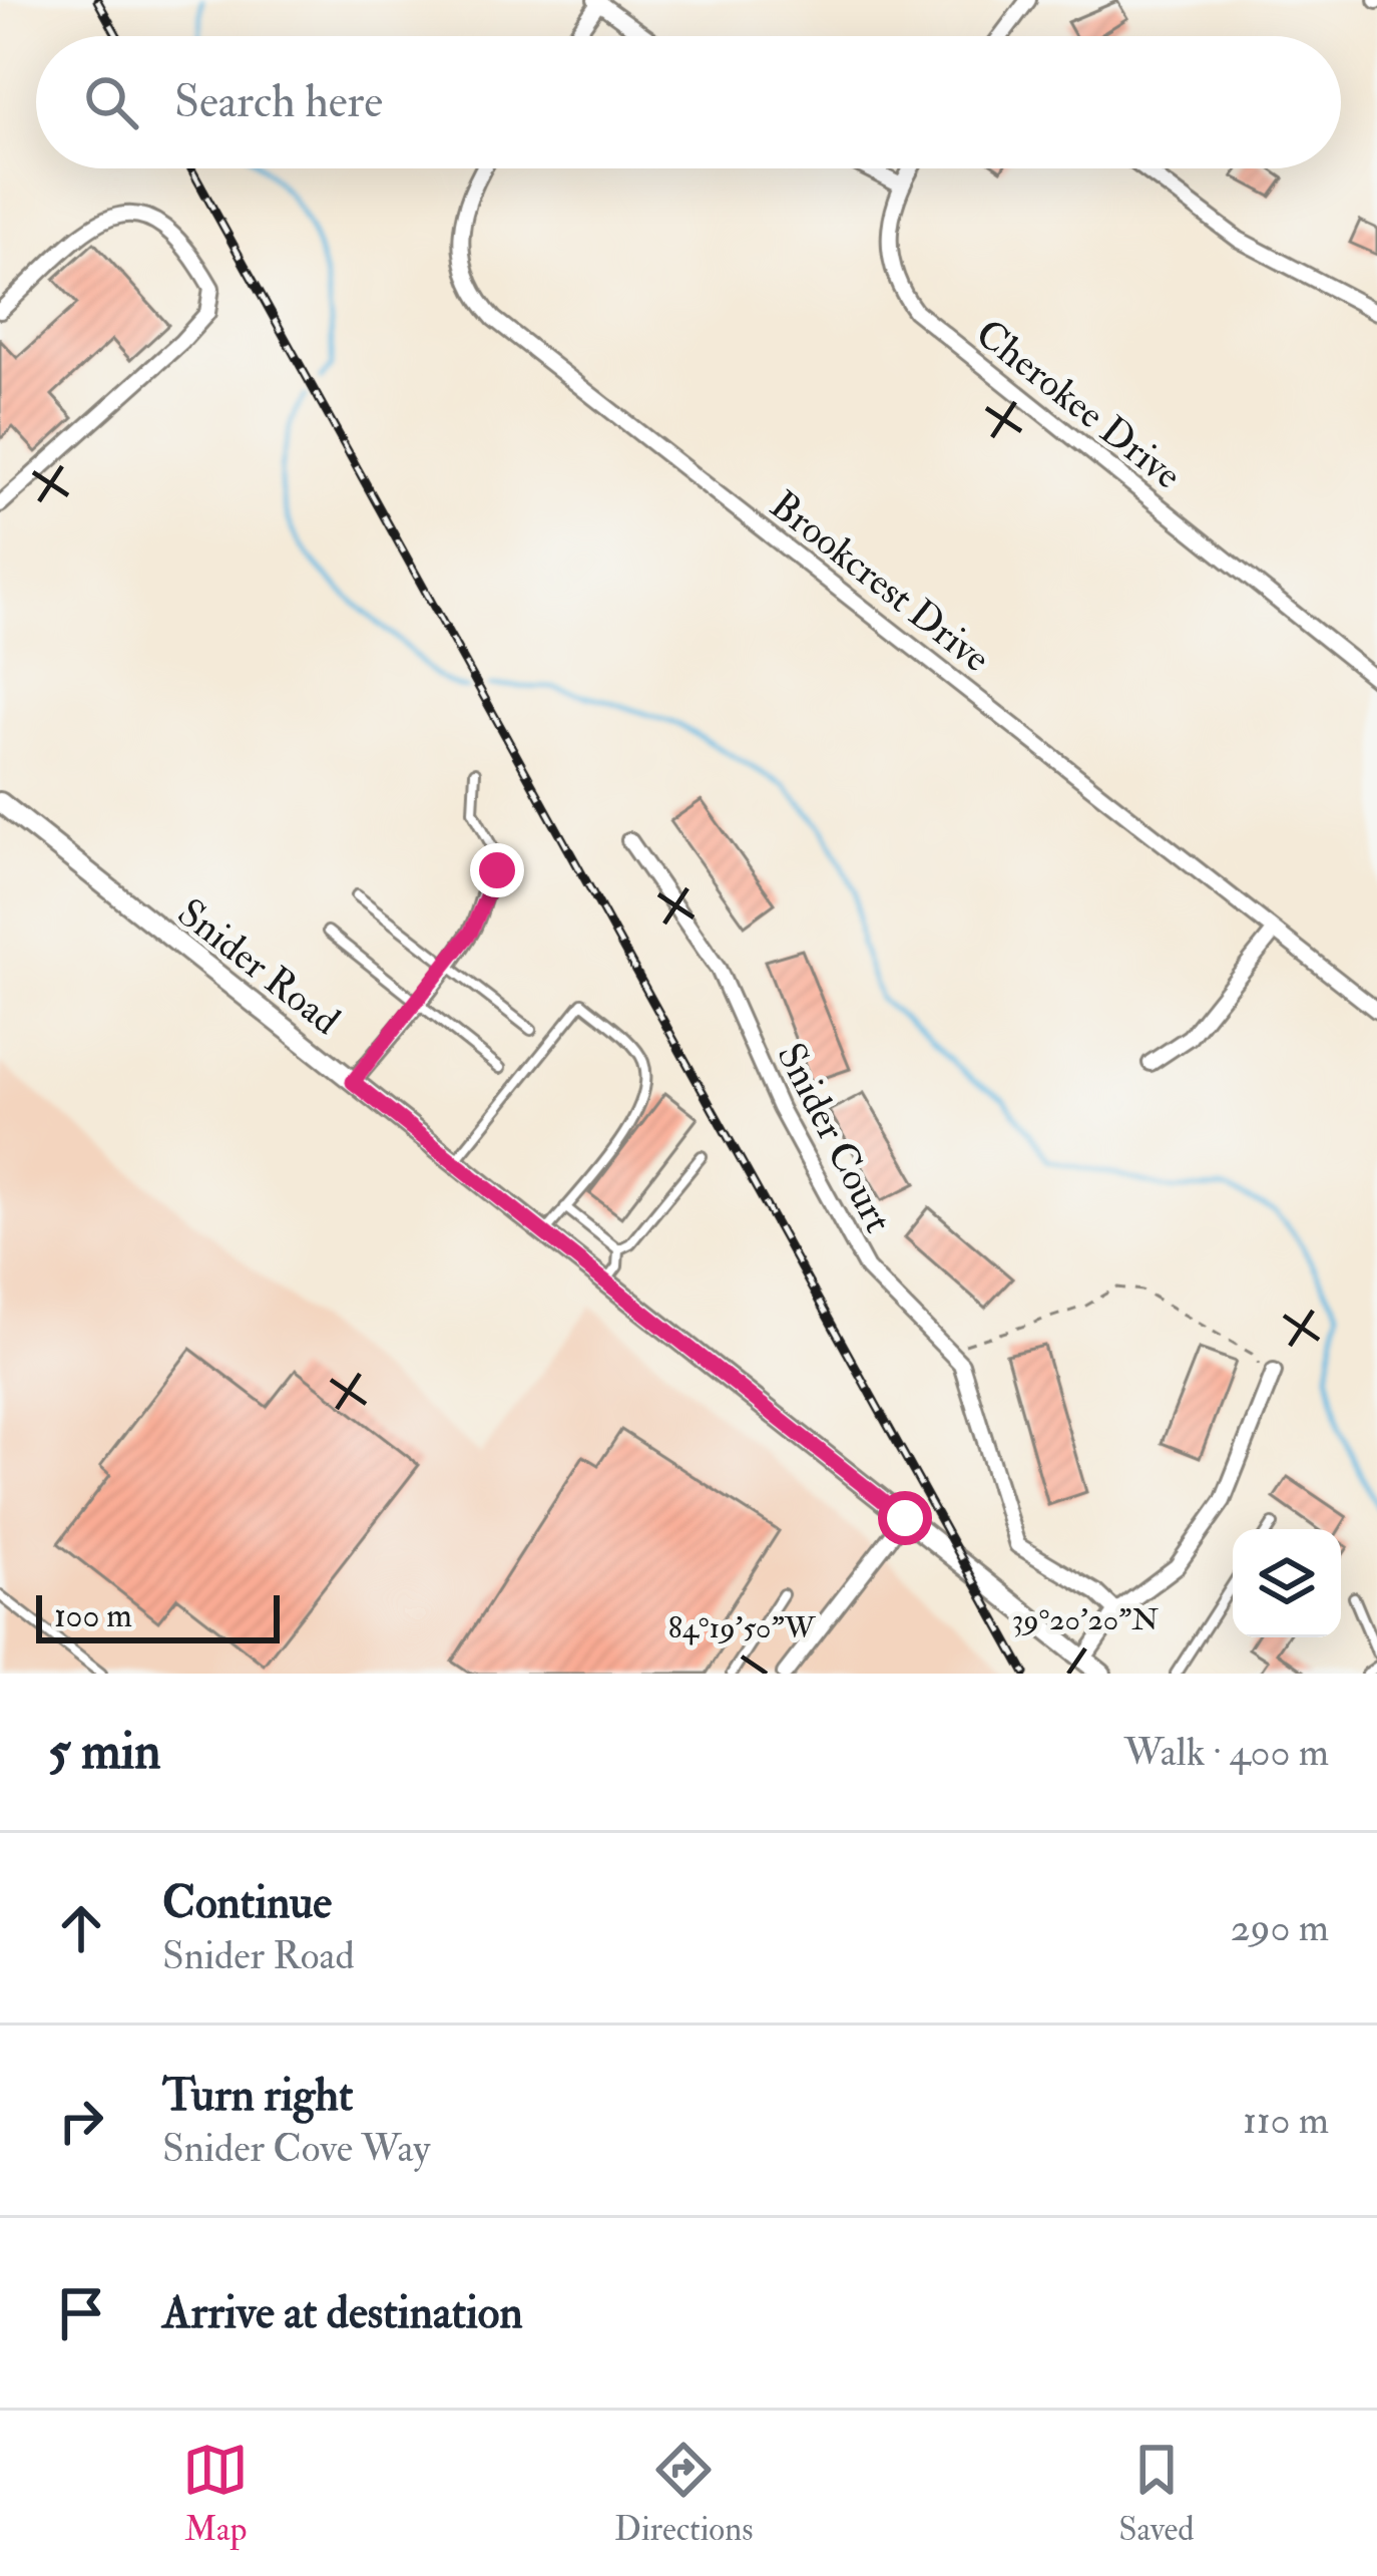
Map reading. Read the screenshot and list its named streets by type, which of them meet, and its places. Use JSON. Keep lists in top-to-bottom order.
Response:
{
  "streets": {
    "street": [
      "Cherokee Drive",
      "Brookcrest Drive",
      "Snider Road",
      "Snider Court"
    ]
  },
  "scale_bar": "100 m",
  "page": {
    "search": "Search here",
    "scale": "100 m",
    "heading": ["5 min", "Walk · 400 m"],
    "list": [
      ["Continue", "Snider Road", "290 m"],
      ["Turn right", "Snider Cove Way", "110 m"],
      "Arrive at destination"
    ],
    "nav": ["Map", "Directions", "Saved"]
  },
  "coordinates": ["39°20'20\"N", "84°19'50\"W"]
}
